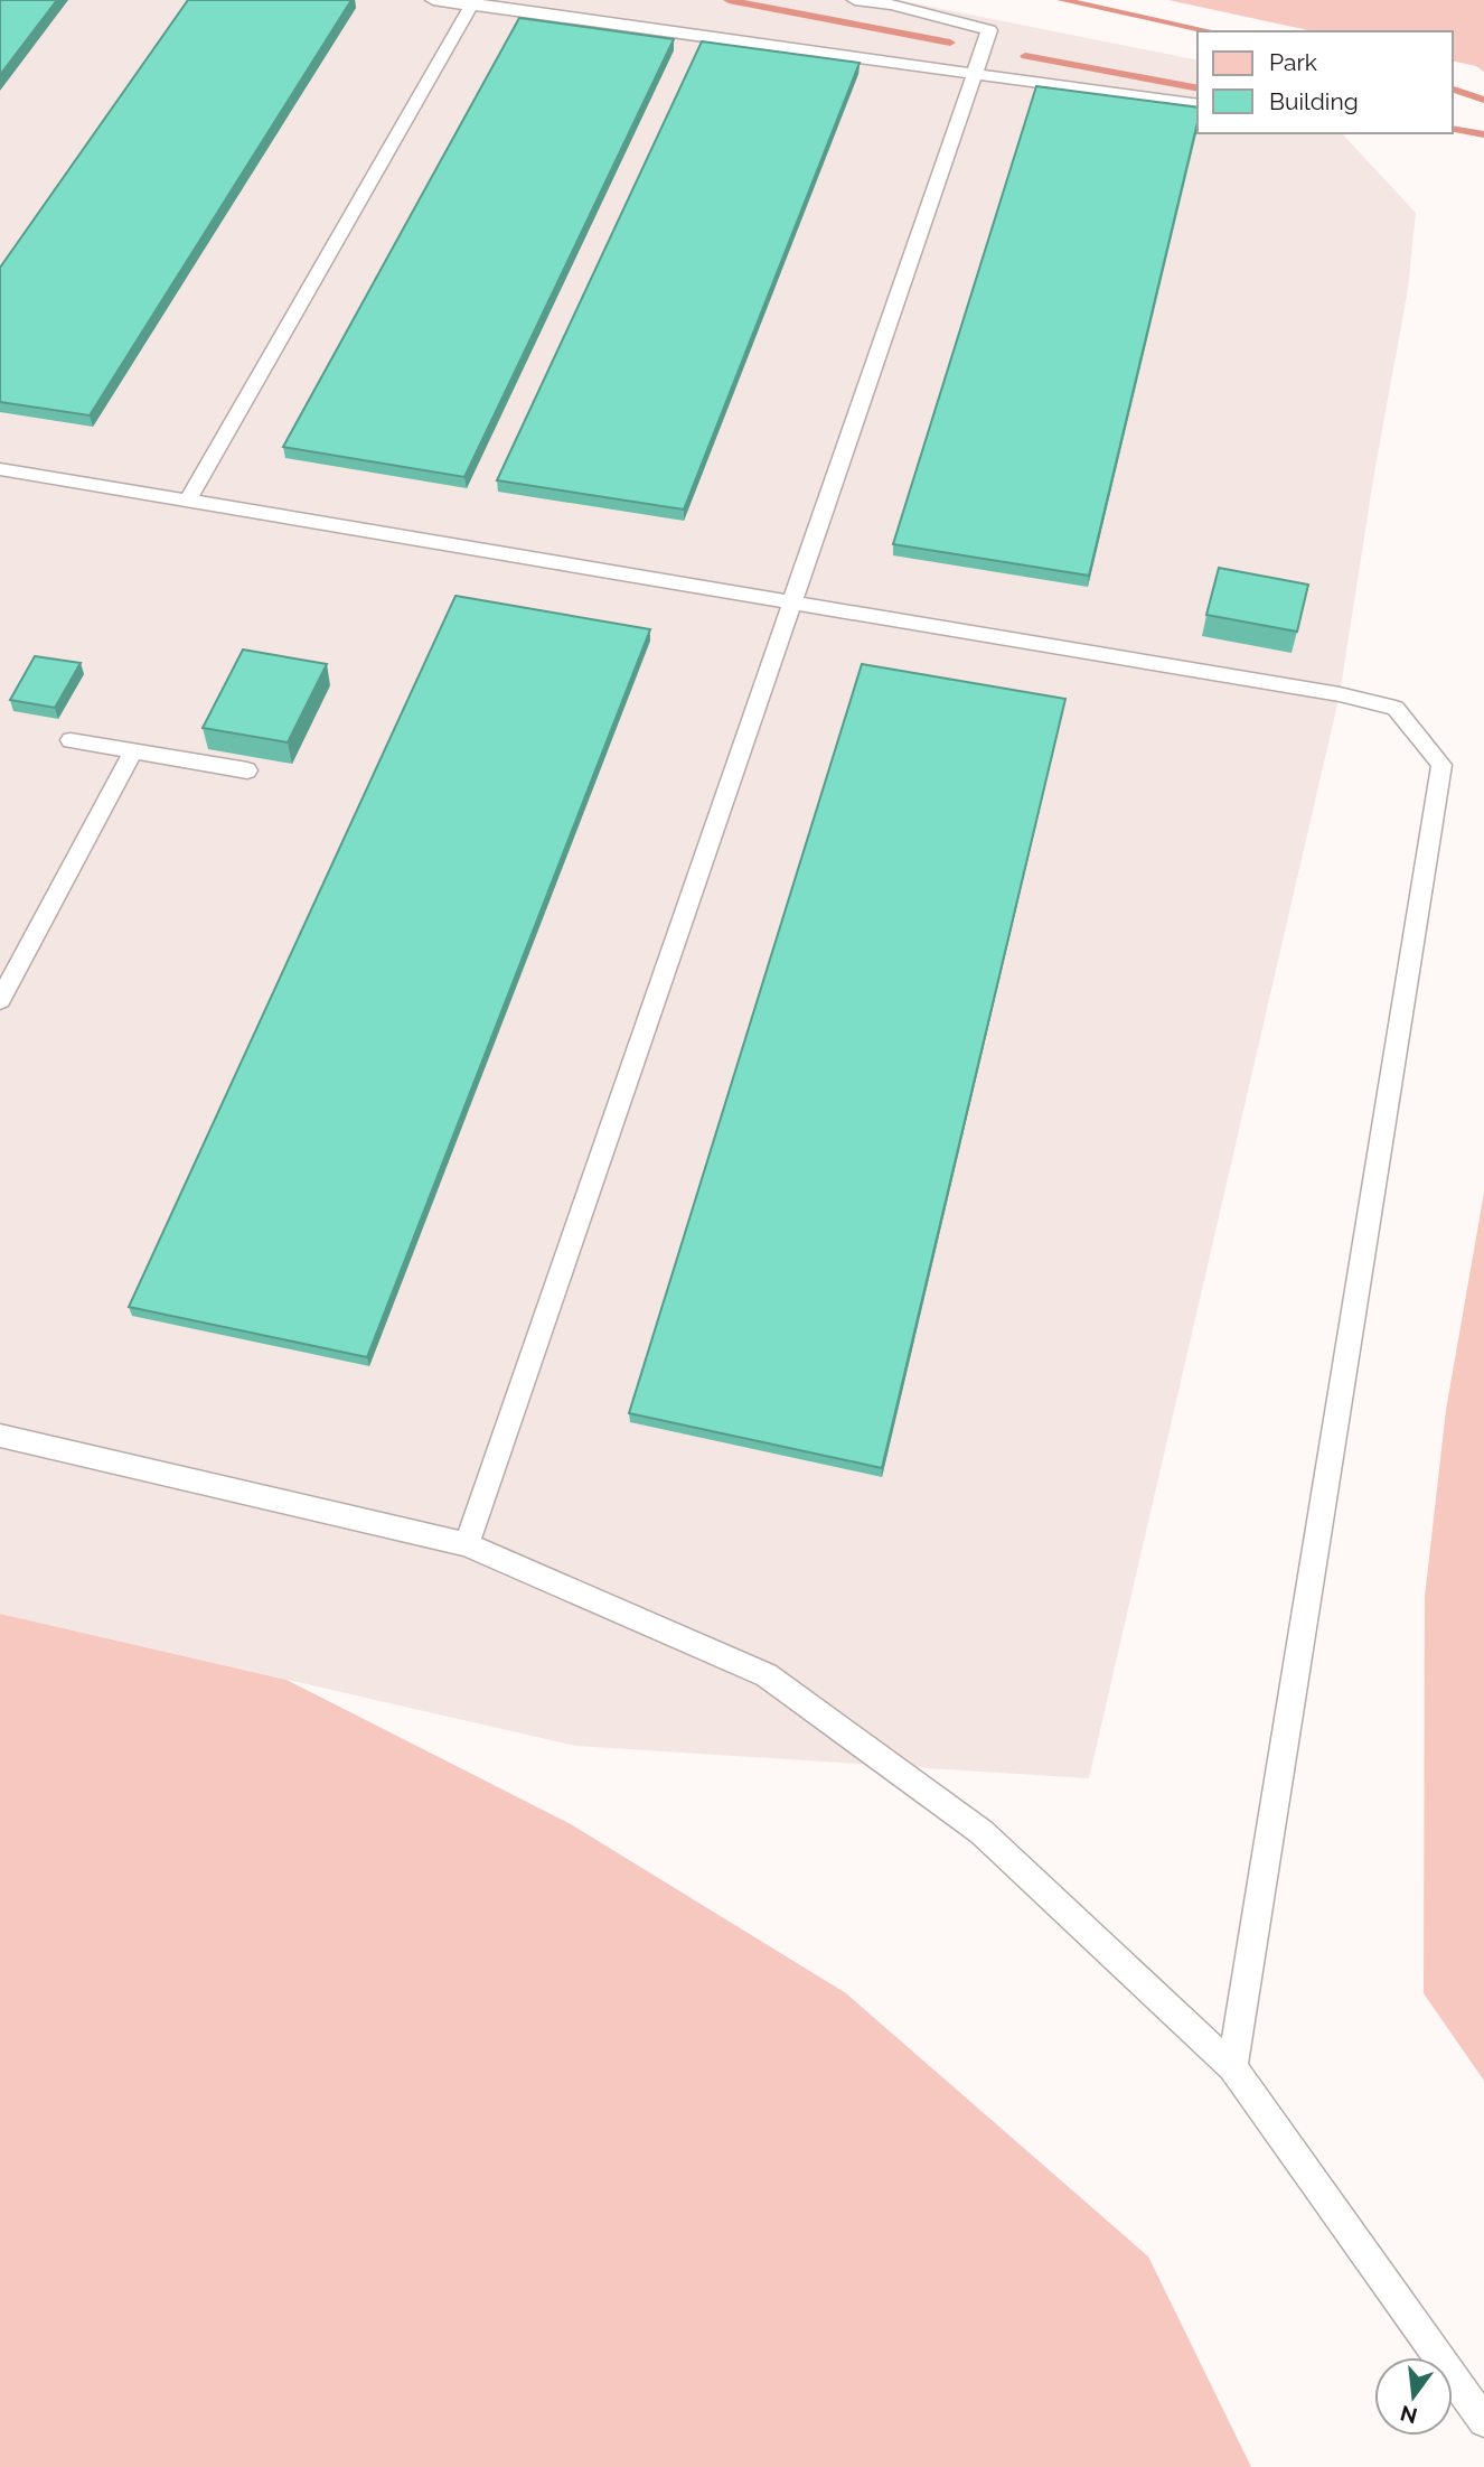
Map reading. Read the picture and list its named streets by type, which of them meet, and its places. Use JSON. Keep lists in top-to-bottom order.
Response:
{
  "legend": ["Park", "Building"],
  "north": "bottom"
}
